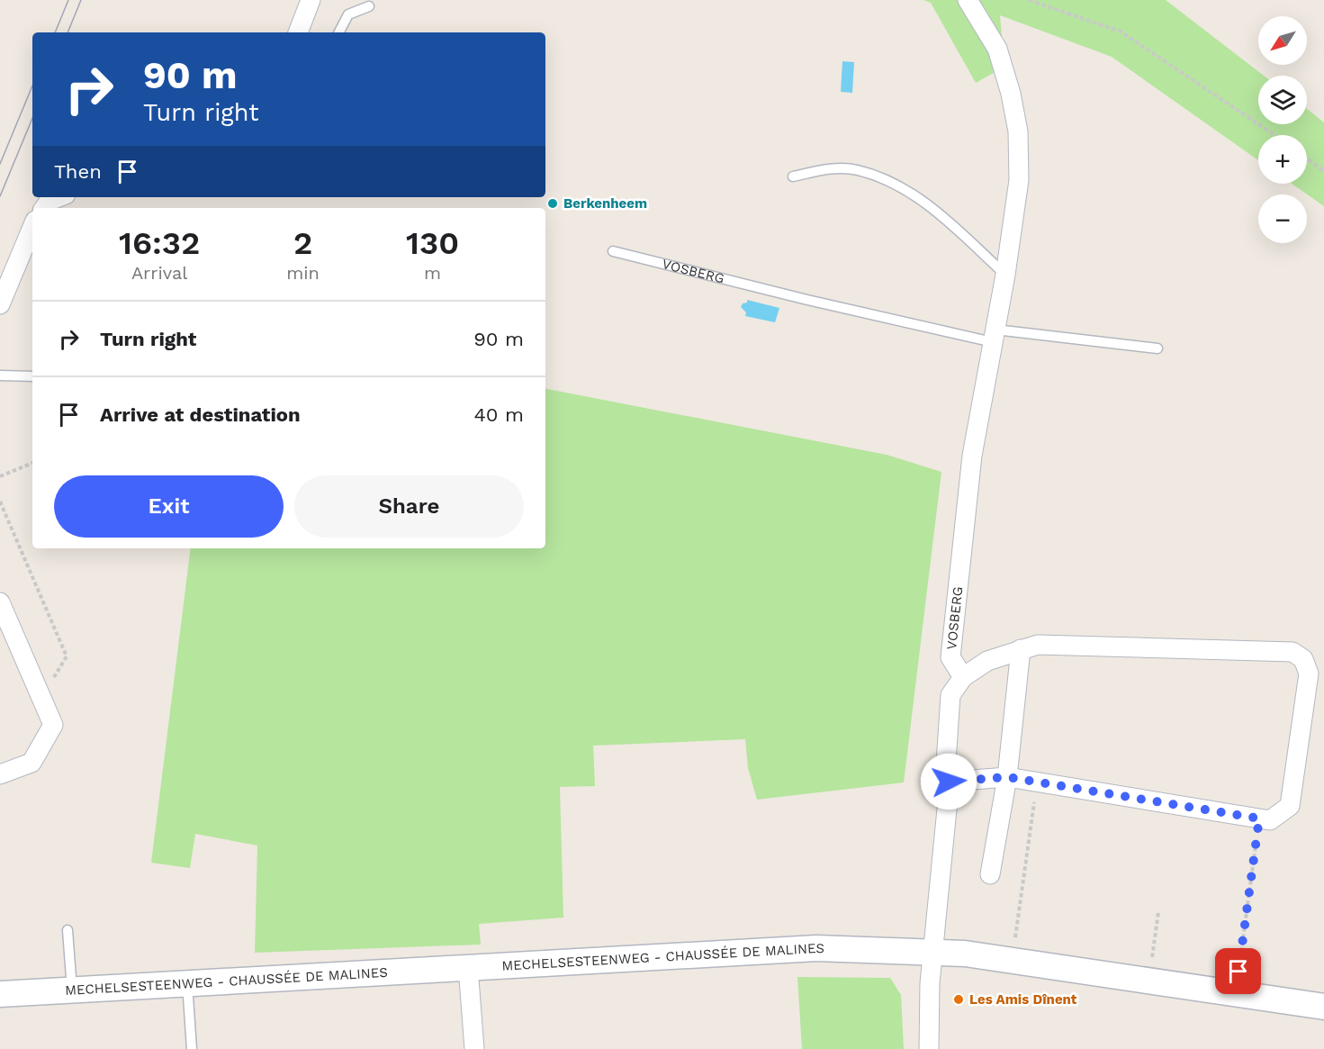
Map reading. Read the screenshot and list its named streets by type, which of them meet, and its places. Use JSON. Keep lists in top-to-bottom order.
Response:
{
  "streets": {
    "main road": ["MECHELSESTEENWEG - CHAUSSÉE DE MALINES"],
    "street": ["VOSBERG"]
  },
  "places": ["Berkenheem", "Les Amis Dînent"],
  "north": "bottom left",
  "page": {
    "map_buttons": ["+", "−"],
    "turn": ["90 m", "Turn right"],
    "then": "Then",
    "eta": [
      "16:32",
      "Arrival",
      "2",
      "min",
      "130",
      "m"
    ],
    "list": [
      {
        "name": "Turn right",
        "value": "90 m"
      },
      {
        "name": "Arrive at destination",
        "value": "40 m"
      }
    ],
    "buttons": ["Exit", "Share"]
  }
}
